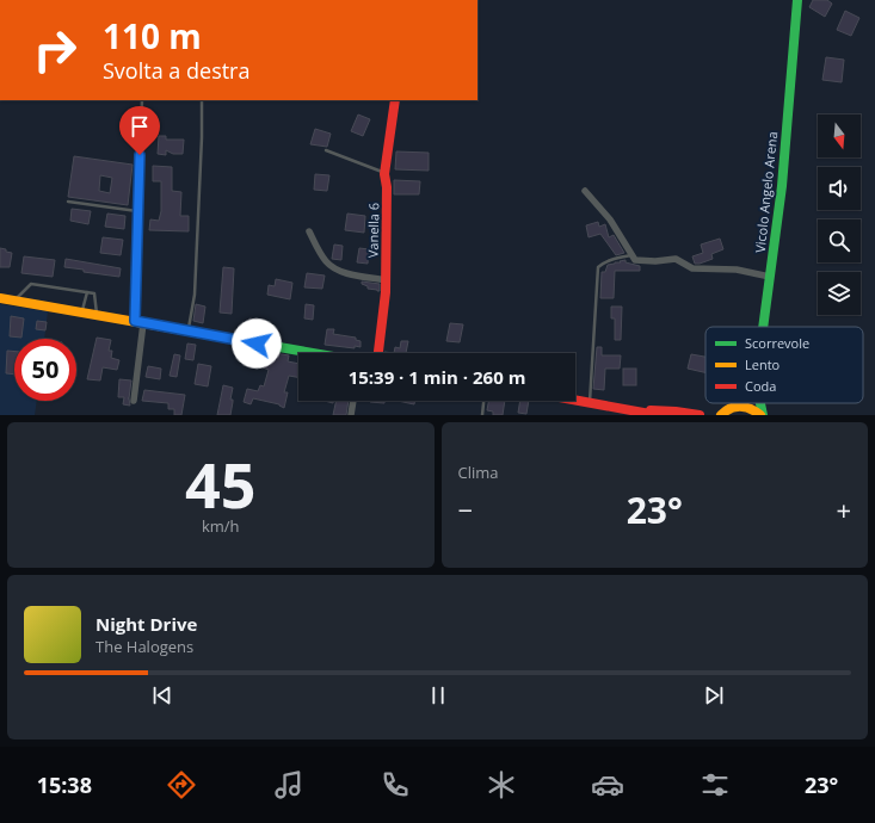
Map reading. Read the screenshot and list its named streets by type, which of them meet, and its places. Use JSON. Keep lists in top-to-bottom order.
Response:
{
  "streets": {
    "street": ["Vicolo Angelo Arena", "Vanella 6"]
  },
  "legend": ["Scorrevole", "Lento", "Coda"],
  "north": "bottom",
  "page": {
    "turn": ["110 m", "Svolta a destra"],
    "limit": "50",
    "trip": "15:39 · 1 min · 260 m",
    "tile": [
      ["45", "km/h"],
      "Clima"
    ],
    "heat": ["−", "23°", "+"],
    "song": ["Night Drive", "The Halogens"],
    "tabs": ["15:38", "23°"]
  }
}
